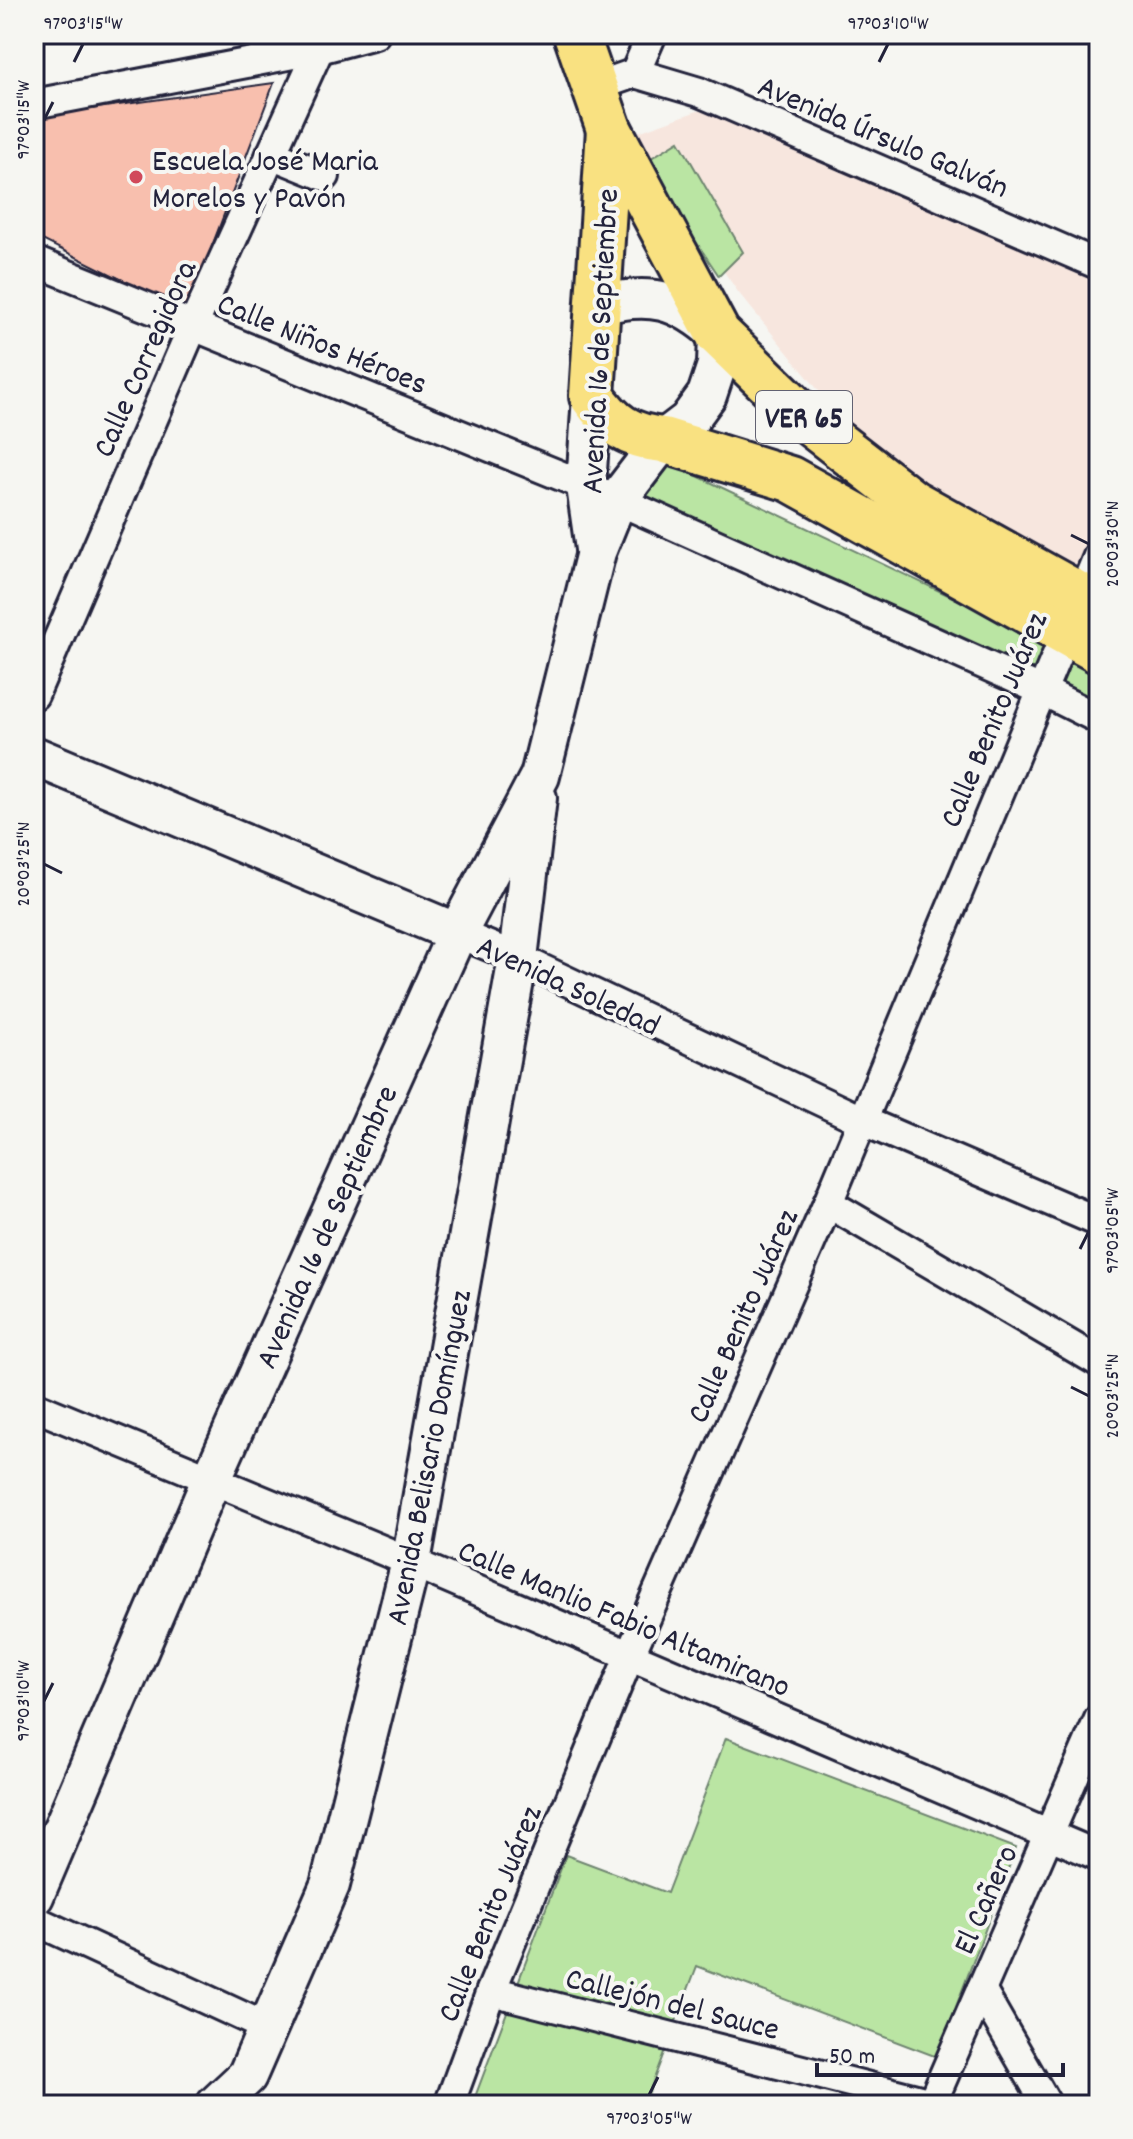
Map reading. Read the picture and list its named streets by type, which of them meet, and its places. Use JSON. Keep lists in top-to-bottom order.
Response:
{
  "streets": {
    "main road": [
      "Avenida 16 de Septiembre",
      "VER 65",
      "Avenida Soledad",
      "Avenida Belisario Domínguez"
    ],
    "street": [
      "Avenida Úrsulo Galván",
      "Calle Niños Héroes",
      "Calle Corregidora",
      "Calle Benito Juárez",
      "Calle Manlio Fabio Altamirano",
      "El Cañero",
      "Callejón del Sauce"
    ]
  },
  "crossings": [
    ["Avenida Úrsulo Galván", "VER 65"],
    ["Avenida 16 de Septiembre", "Calle Niños Héroes"],
    ["Avenida 16 de Septiembre", "VER 65"],
    ["Avenida 16 de Septiembre", "Avenida Soledad"],
    ["Avenida 16 de Septiembre", "Avenida Belisario Domínguez"],
    ["Avenida 16 de Septiembre", "Calle Manlio Fabio Altamirano"],
    ["Calle Niños Héroes", "Calle Corregidora"],
    ["Calle Niños Héroes", "Calle Benito Juárez"],
    ["VER 65", "Calle Benito Juárez"],
    ["Calle Benito Juárez", "Avenida Soledad"],
    ["Calle Benito Juárez", "Calle Manlio Fabio Altamirano"],
    ["Calle Benito Juárez", "Callejón del Sauce"],
    ["Avenida Soledad", "Avenida Belisario Domínguez"],
    ["Avenida Belisario Domínguez", "Calle Manlio Fabio Altamirano"],
    ["Calle Manlio Fabio Altamirano", "El Cañero"],
    ["El Cañero", "Callejón del Sauce"]
  ],
  "places": ["Escuela José Maria Morelos y Pavón"],
  "scale_bar": "50 m",
  "coordinates": [
    "97°03'15\"W",
    "97°03'10\"W",
    "20°03'30\"N",
    "20°03'25\"N",
    "97°03'05\"W"
  ]
}
